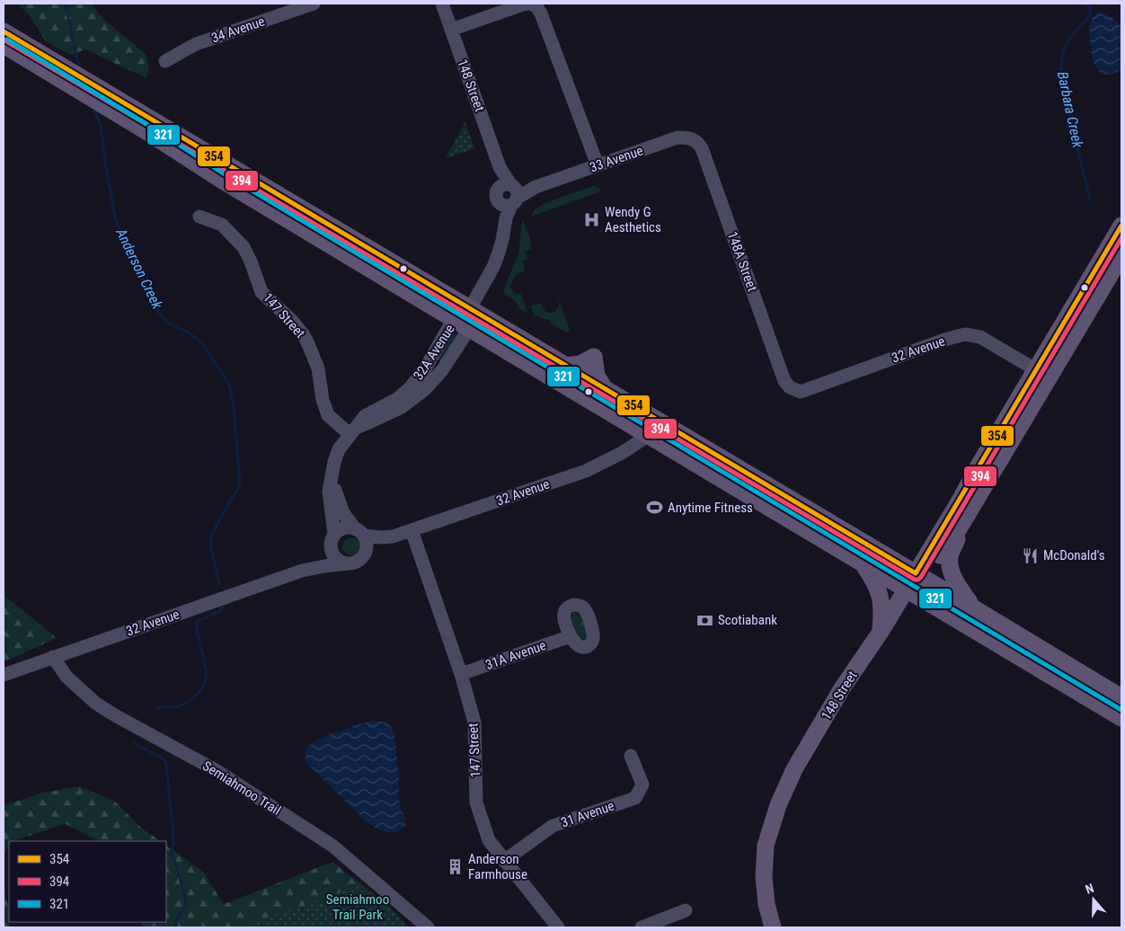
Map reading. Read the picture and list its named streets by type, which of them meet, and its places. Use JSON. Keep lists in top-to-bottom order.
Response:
{
  "streets": {
    "main road": ["148 Street"],
    "street": [
      "34 Avenue",
      "33 Avenue",
      "148A Street",
      "147 Street",
      "32 Avenue",
      "32A Avenue",
      "31A Avenue",
      "Semiahmoo Trail",
      "31 Avenue"
    ]
  },
  "crossings": [
    ["148 Street", "33 Avenue"],
    ["148 Street", "32A Avenue"],
    ["33 Avenue", "148A Street"],
    ["148A Street", "32 Avenue"],
    ["147 Street", "32 Avenue"],
    ["147 Street", "32A Avenue"],
    ["147 Street", "31A Avenue"],
    ["147 Street", "31 Avenue"],
    ["32 Avenue", "Semiahmoo Trail"]
  ],
  "water": ["Barbara Creek", "Anderson Creek"],
  "parks": ["Semiahmoo Trail Park"],
  "places": {
    "hospital": ["Wendy G Aesthetics"],
    "sports": ["Anytime Fitness"],
    "restaurant": ["McDonald's"],
    "bank": ["Scotiabank"],
    "building": ["Anderson Farmhouse"]
  },
  "lines": ["transit line 354", "transit line 394", "transit line 321"],
  "legend": ["354", "394", "321"],
  "north": "top"
}
